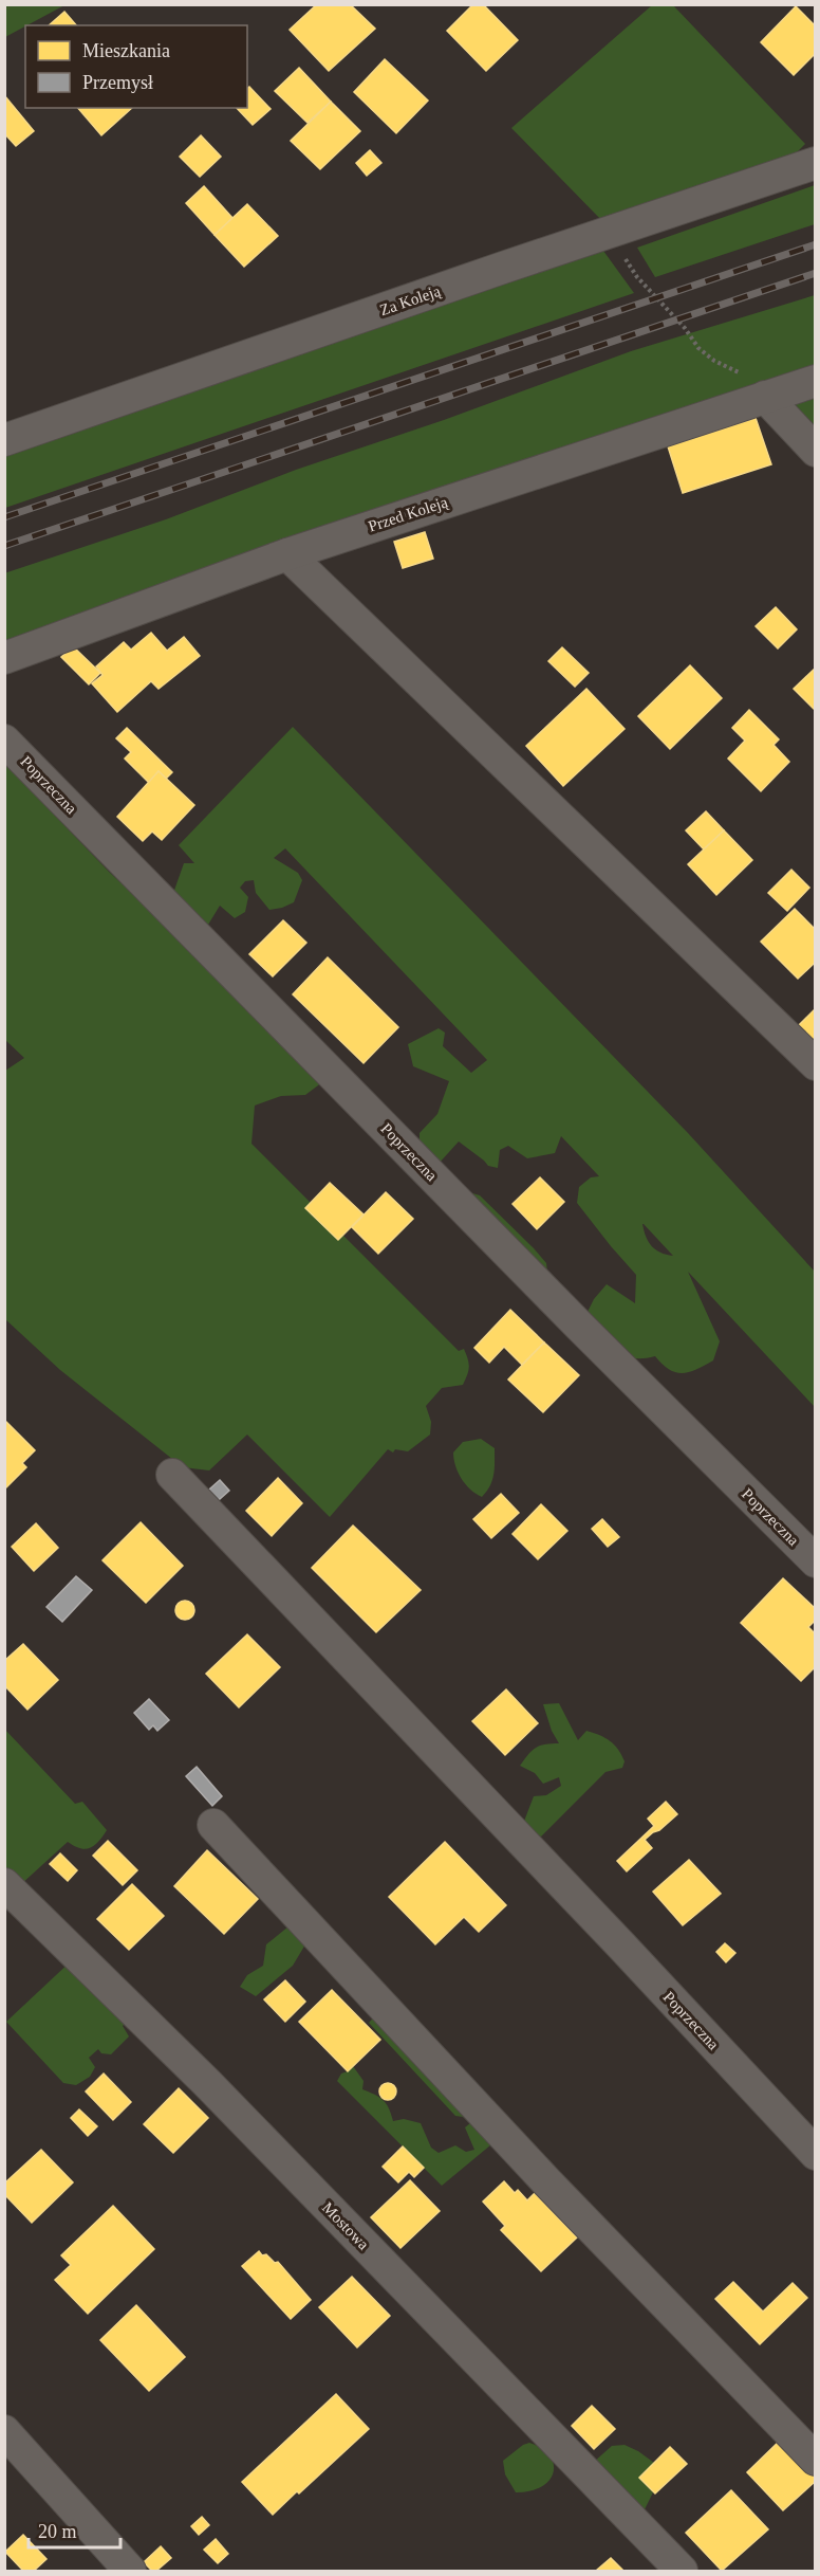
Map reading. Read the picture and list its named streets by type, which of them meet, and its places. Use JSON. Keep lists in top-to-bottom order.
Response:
{
  "streets": {
    "street": [
      "Za Koleją",
      "Przed Koleją",
      "Poprzeczna",
      "Mostowa"
    ]
  },
  "legend": ["Mieszkania", "Przemysł"],
  "scale_bar": "20 m"
}
